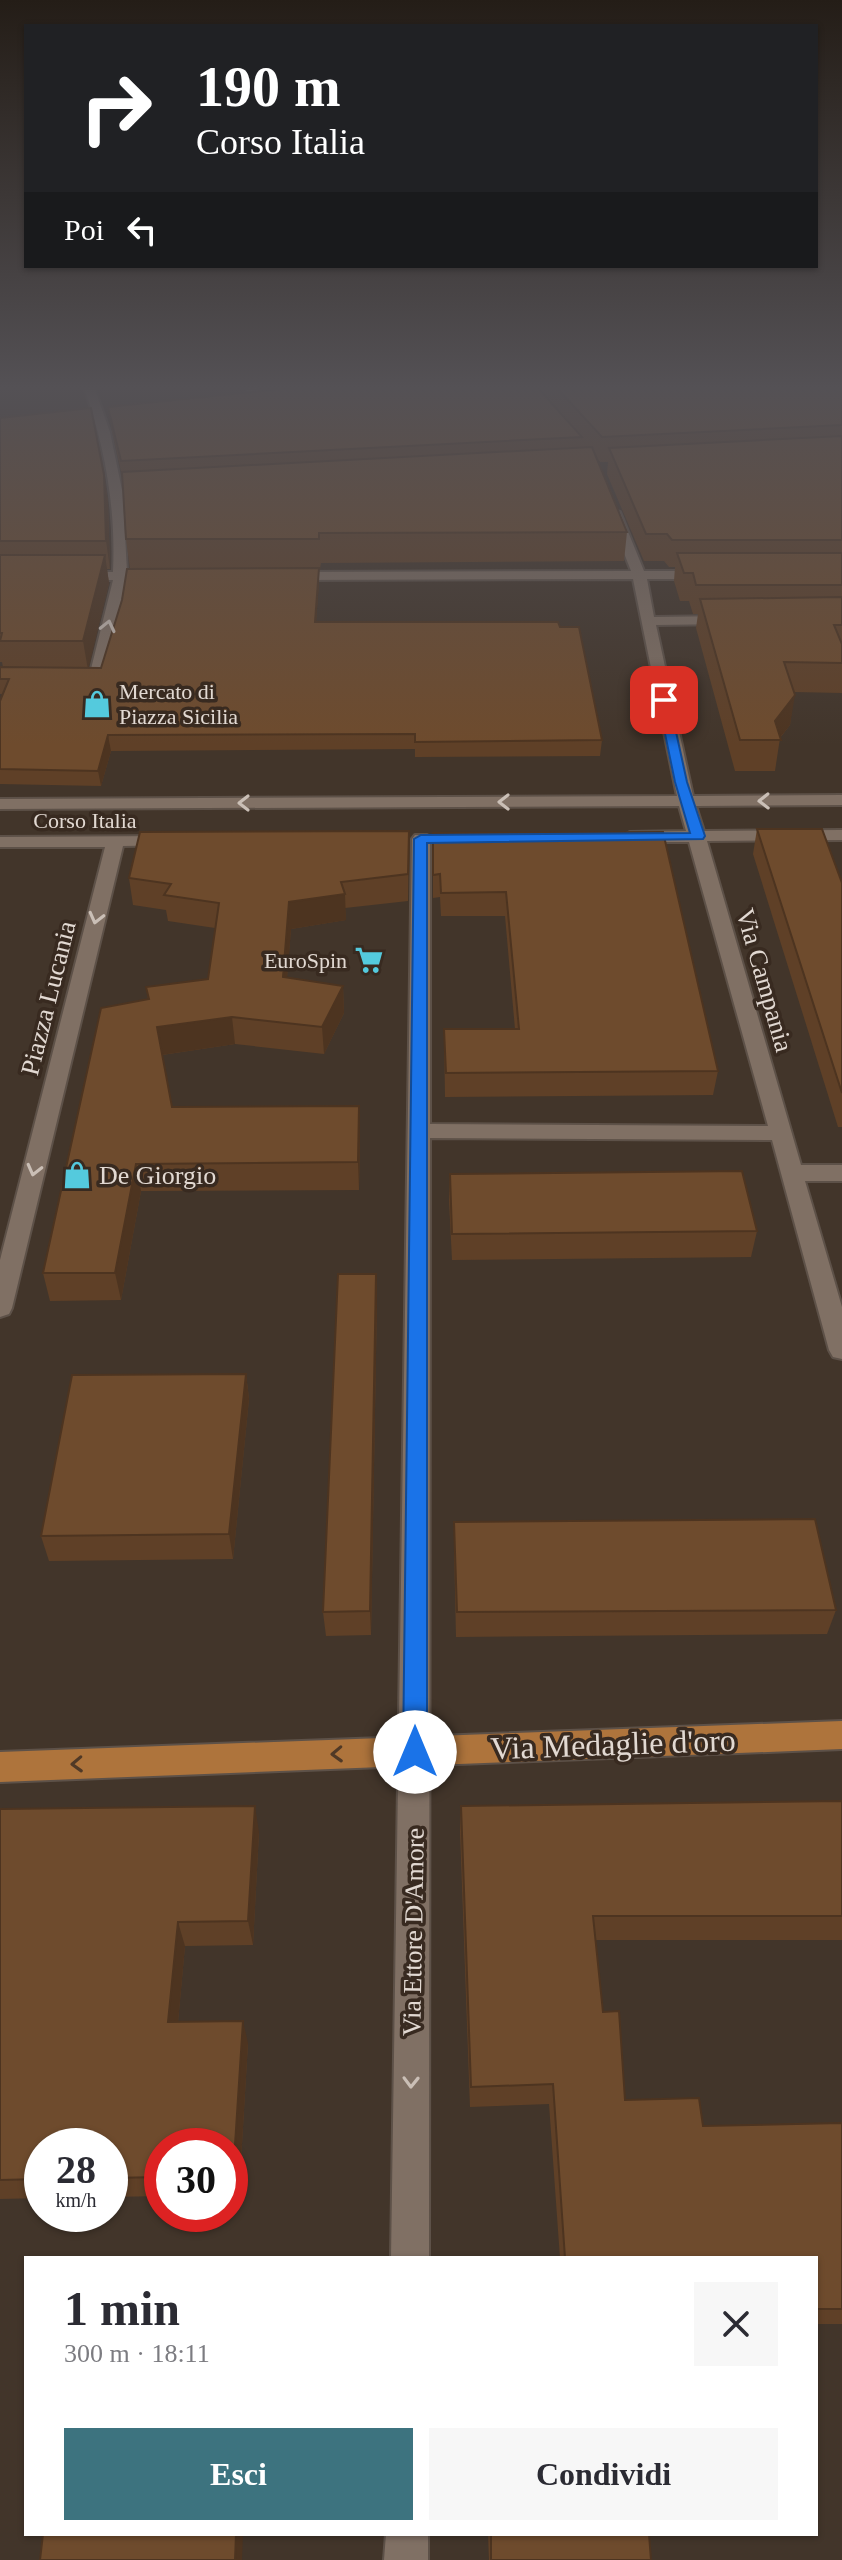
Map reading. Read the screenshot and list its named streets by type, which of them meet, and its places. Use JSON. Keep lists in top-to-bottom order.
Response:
{
  "streets": {
    "main road": ["Via Medaglie d'oro"],
    "street": [
      "Corso Italia",
      "Via Campania",
      "Piazza Lucania",
      "Via Ettore D'Amore"
    ]
  },
  "crossings": [
    ["Corso Italia", "Via Campania"],
    ["Corso Italia", "Piazza Lucania"],
    ["Via Medaglie d'oro", "Via Ettore D'Amore"]
  ],
  "one_way": ["Piazza Lucania", "Via Medaglie d'oro", "Via Ettore D'Amore"],
  "places": {
    "shop": ["Mercato di Piazza Sicilia", "De Giorgio"],
    "supermarket": ["EuroSpin"]
  },
  "page": {
    "turn": ["190 m", "Corso Italia"],
    "then": "Poi",
    "speed": "28 km/h",
    "limit": "30",
    "heading": ["1 min", "300 m · 18:11"],
    "buttons": ["Esci", "Condividi"]
  }
}
